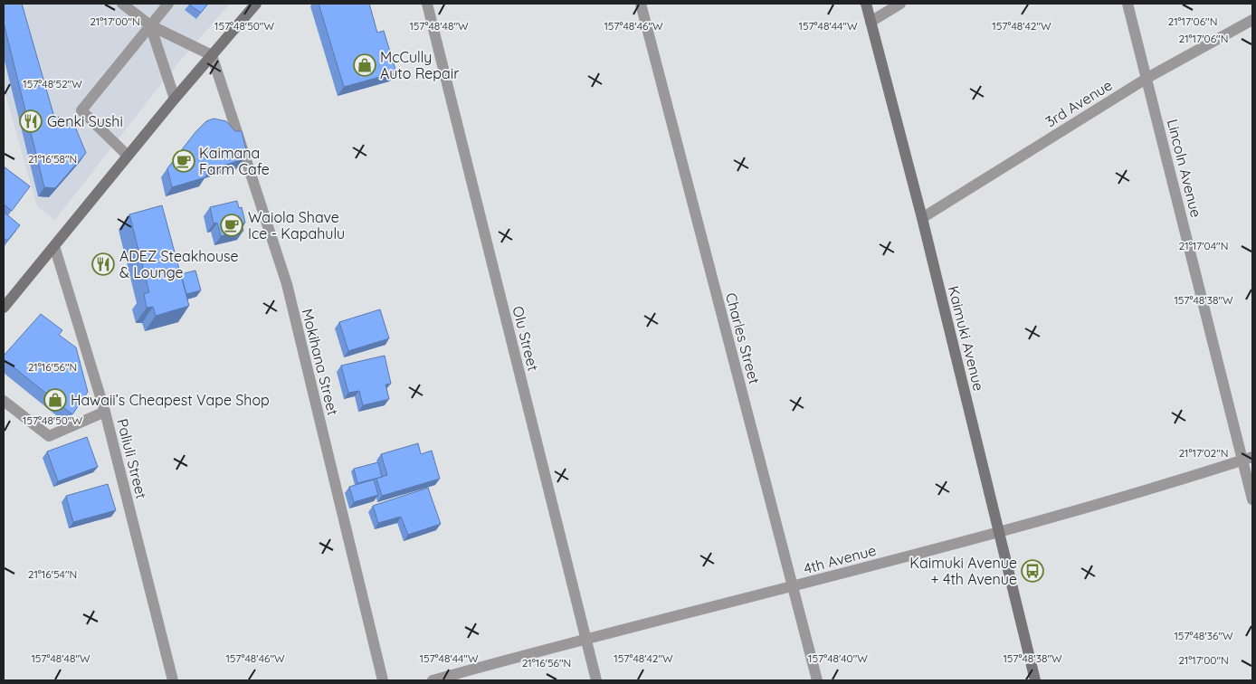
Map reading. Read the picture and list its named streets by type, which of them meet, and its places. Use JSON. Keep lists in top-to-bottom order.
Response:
{
  "streets": {
    "street": [
      "3rd Avenue",
      "Lincoln Avenue",
      "Olu Street",
      "Charles Street",
      "Kaimuki Avenue",
      "Mokihana Street",
      "Paliuli Street",
      "4th Avenue"
    ]
  },
  "crossings": [
    ["3rd Avenue", "Lincoln Avenue"],
    ["3rd Avenue", "Kaimuki Avenue"],
    ["Lincoln Avenue", "4th Avenue"],
    ["Olu Street", "4th Avenue"],
    ["Charles Street", "4th Avenue"],
    ["Kaimuki Avenue", "4th Avenue"]
  ],
  "places": {
    "shop": ["McCully Auto Repair", "Hawaii’s Cheapest Vape Shop"],
    "restaurant": ["Genki Sushi", "ADEZ Steakhouse & Lounge"],
    "cafe": ["Kaimana Farm Cafe", "Waiola Shave Ice - Kapahulu"],
    "bus stop": ["Kaimuki Avenue + 4th Avenue"]
  },
  "coordinates": [
    "21°17'00\"N",
    "21°17'06\"N",
    "157°48'50\"W",
    "157°48'48\"W",
    "157°48'46\"W",
    "157°48'44\"W",
    "157°48'42\"W",
    "157°48'52\"W",
    "21°16'58\"N",
    "21°17'04\"N",
    "157°48'38\"W",
    "21°16'56\"N",
    "21°17'02\"N",
    "21°16'54\"N",
    "157°48'36\"W",
    "157°48'40\"W"
  ]
}
